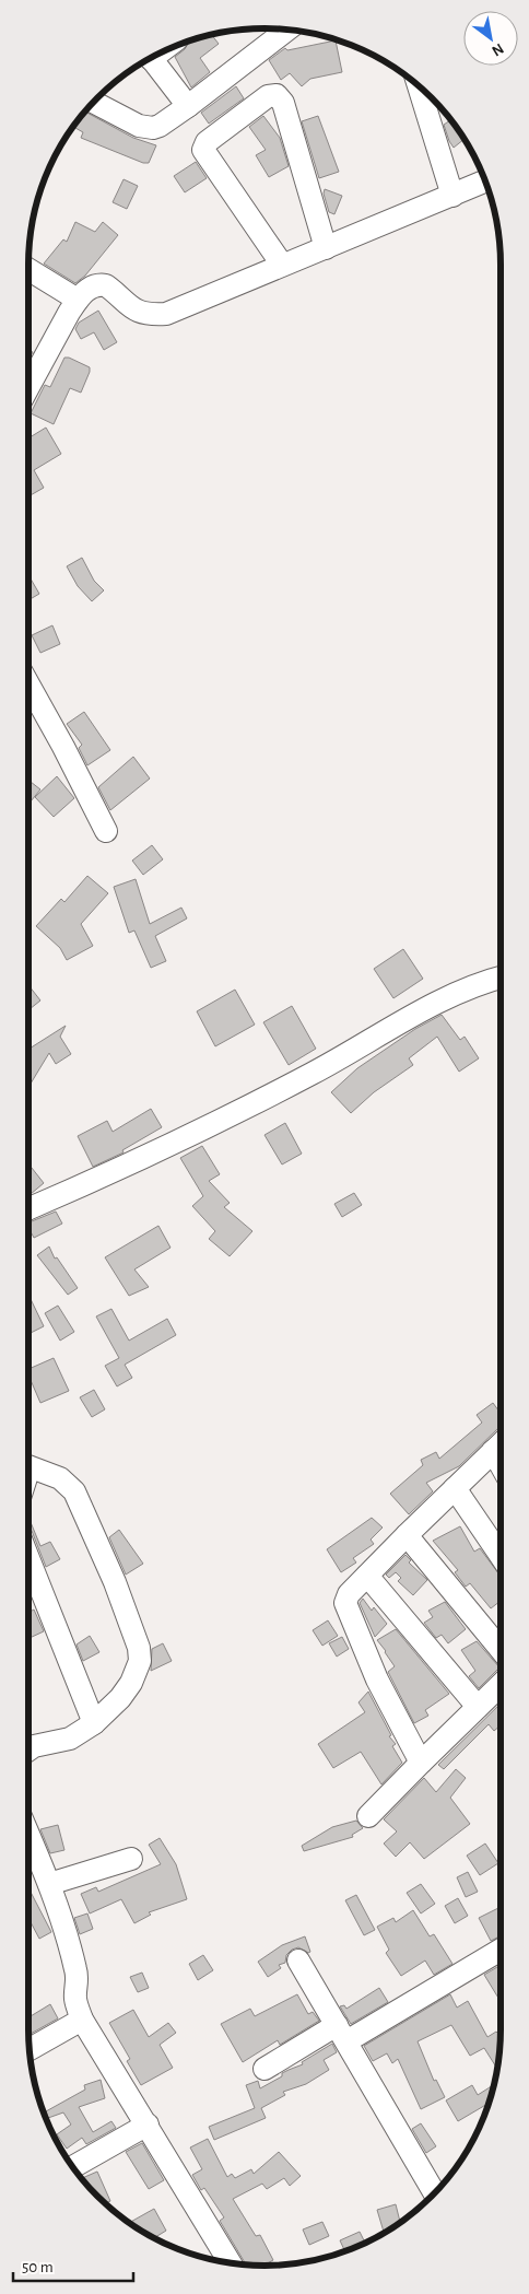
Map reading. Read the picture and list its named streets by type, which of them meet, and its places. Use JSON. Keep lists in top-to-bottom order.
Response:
{
  "scale_bar": "50 m",
  "north": "bottom right"
}
